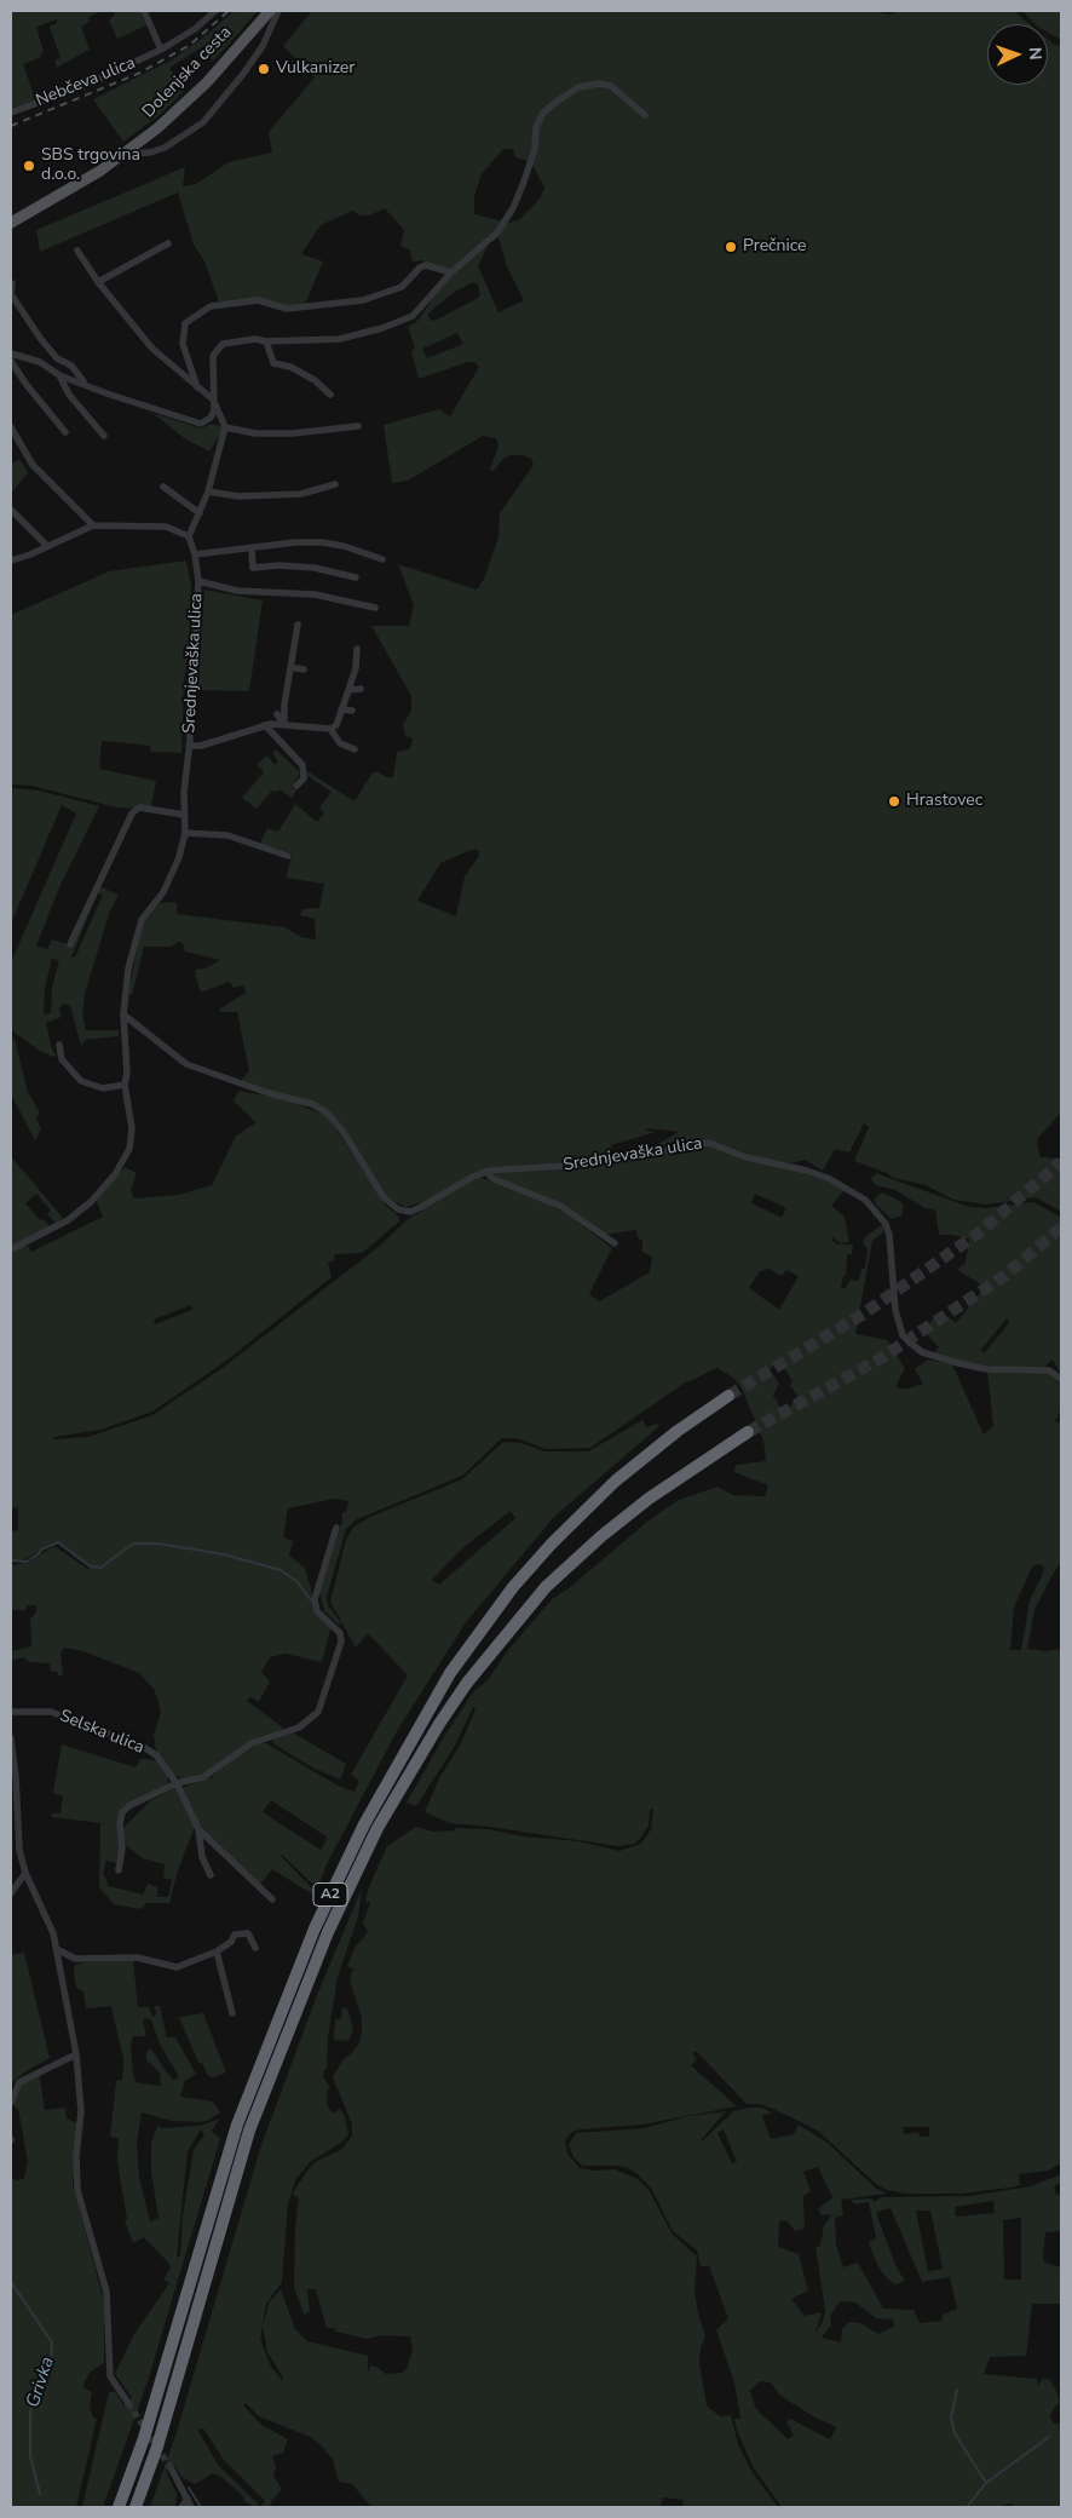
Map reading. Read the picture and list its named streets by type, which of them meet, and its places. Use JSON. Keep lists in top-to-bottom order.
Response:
{
  "streets": {
    "highway": ["A2"],
    "main road": ["Dolenjska cesta"],
    "street": ["Nebčeva ulica", "Srednjevaška ulica", "Selska ulica"]
  },
  "water": ["Grivka"],
  "places": [
    "Vulkanizer",
    "SBS trgovina d.o.o.",
    "Prečnice",
    "Hrastovec"
  ],
  "north": "right"
}
